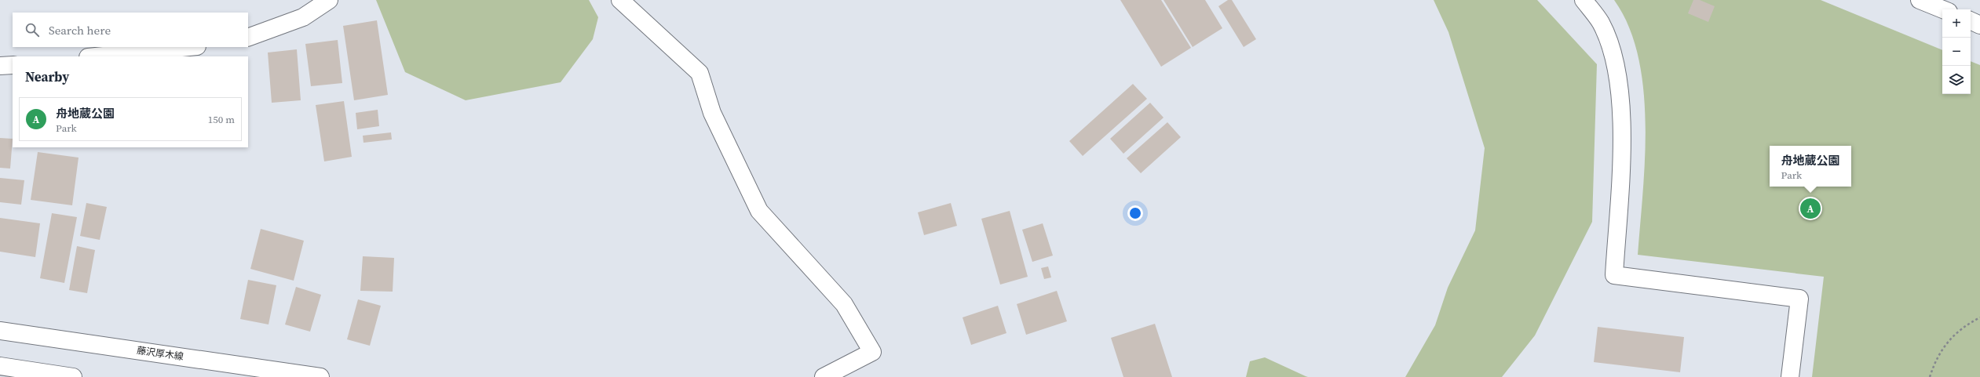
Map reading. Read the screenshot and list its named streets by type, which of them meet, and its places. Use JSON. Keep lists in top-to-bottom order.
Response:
{
  "streets": {
    "street": ["藤沢厚木線"]
  },
  "page": {
    "map_buttons": ["+", "−"],
    "search": "Search here",
    "heading": "Nearby",
    "list": [
      {
        "mark": "A",
        "name": "舟地蔵公園",
        "note": "Park",
        "value": "150 m"
      }
    ],
    "popup": ["舟地蔵公園", "Park"],
    "pins": "A"
  }
}
